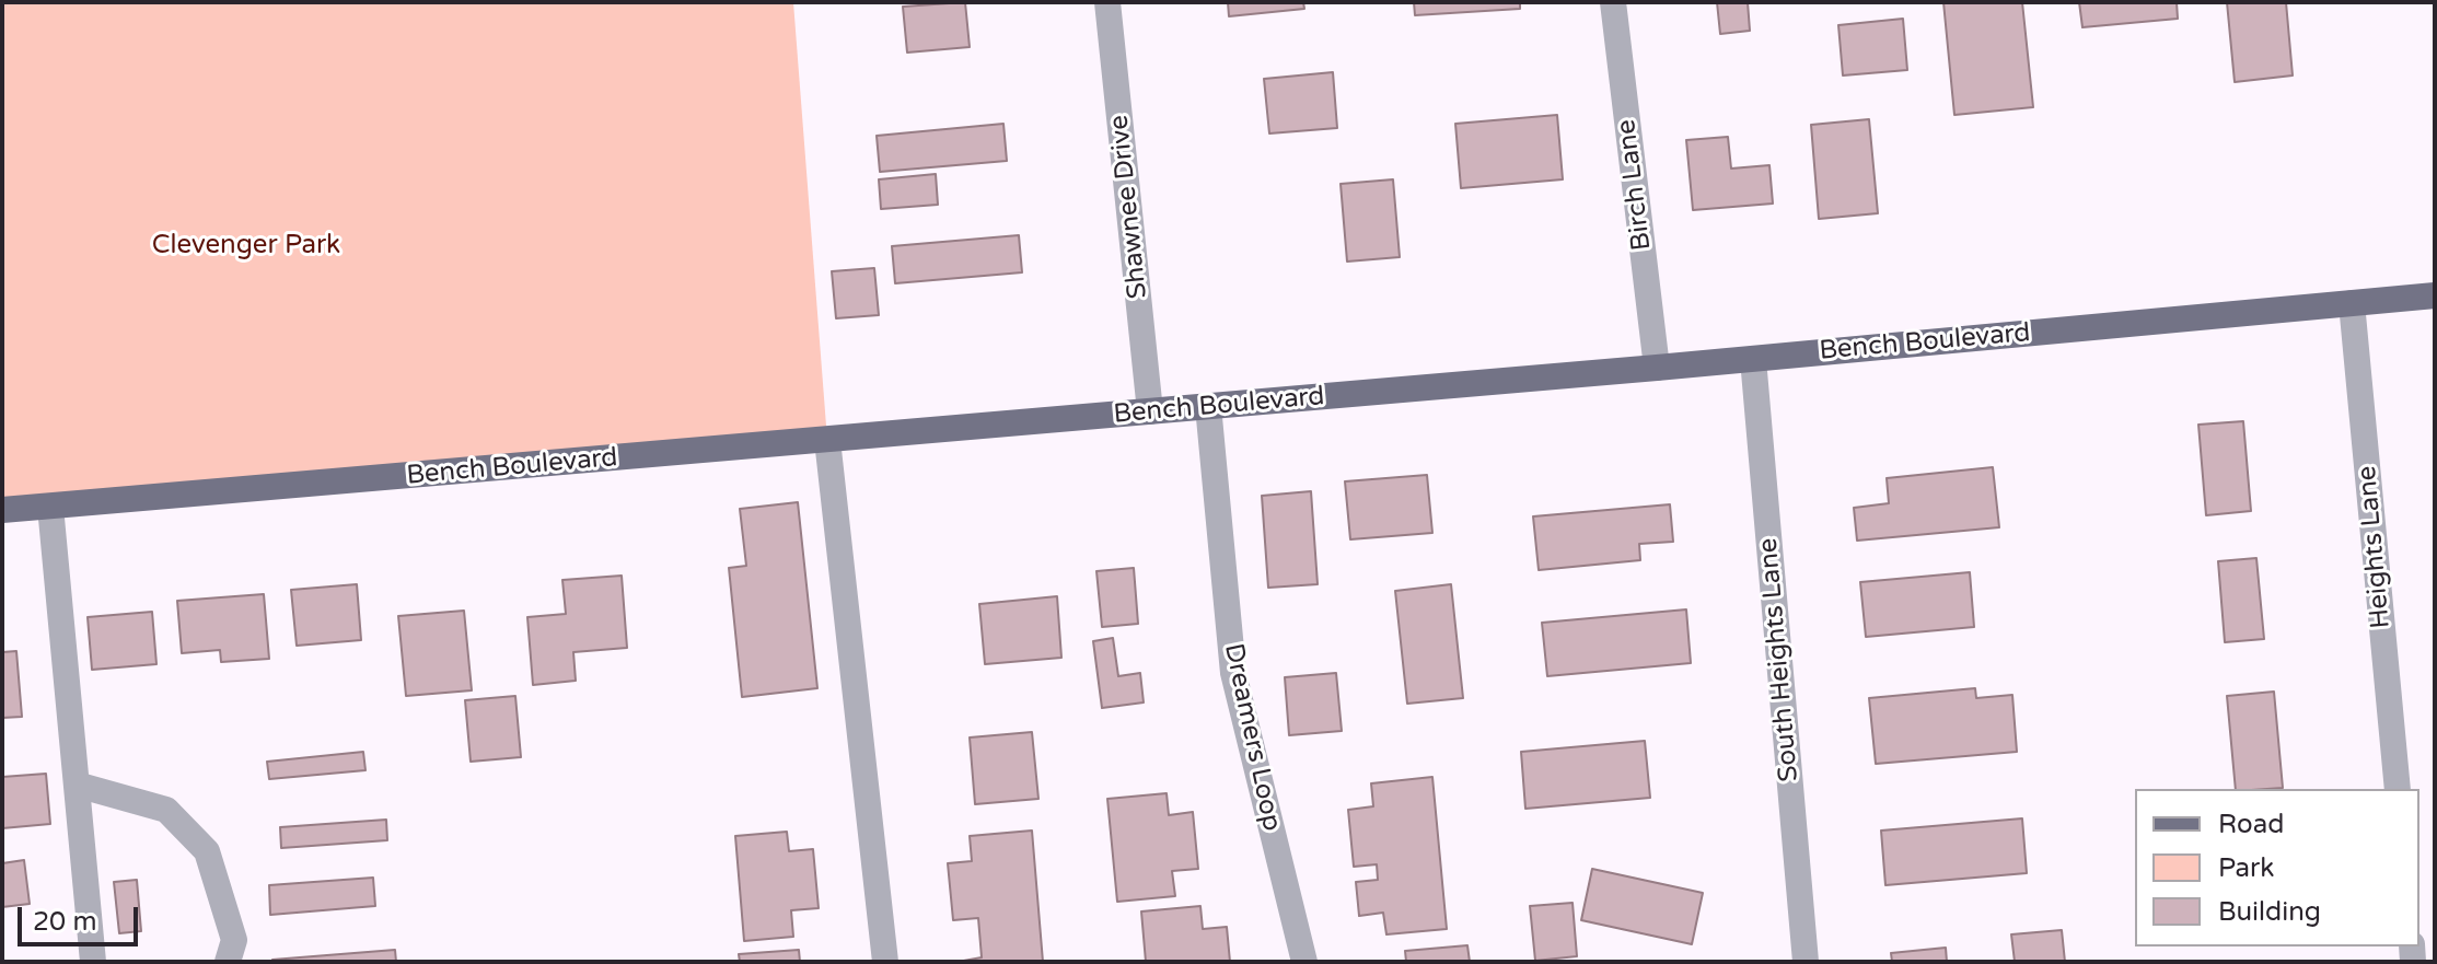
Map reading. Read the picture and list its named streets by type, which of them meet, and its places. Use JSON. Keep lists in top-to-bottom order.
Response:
{
  "streets": {
    "main road": ["Bench Boulevard"],
    "street": [
      "Birch Lane",
      "Shawnee Drive",
      "Heights Lane",
      "South Heights Lane",
      "Dreamers Loop"
    ]
  },
  "crossings": [
    ["Birch Lane", "Bench Boulevard"],
    ["Shawnee Drive", "Bench Boulevard"],
    ["Bench Boulevard", "Heights Lane"],
    ["Bench Boulevard", "South Heights Lane"],
    ["Bench Boulevard", "Dreamers Loop"]
  ],
  "parks": ["Clevenger Park"],
  "legend": ["Road", "Park", "Building"],
  "scale_bar": "20 m"
}
